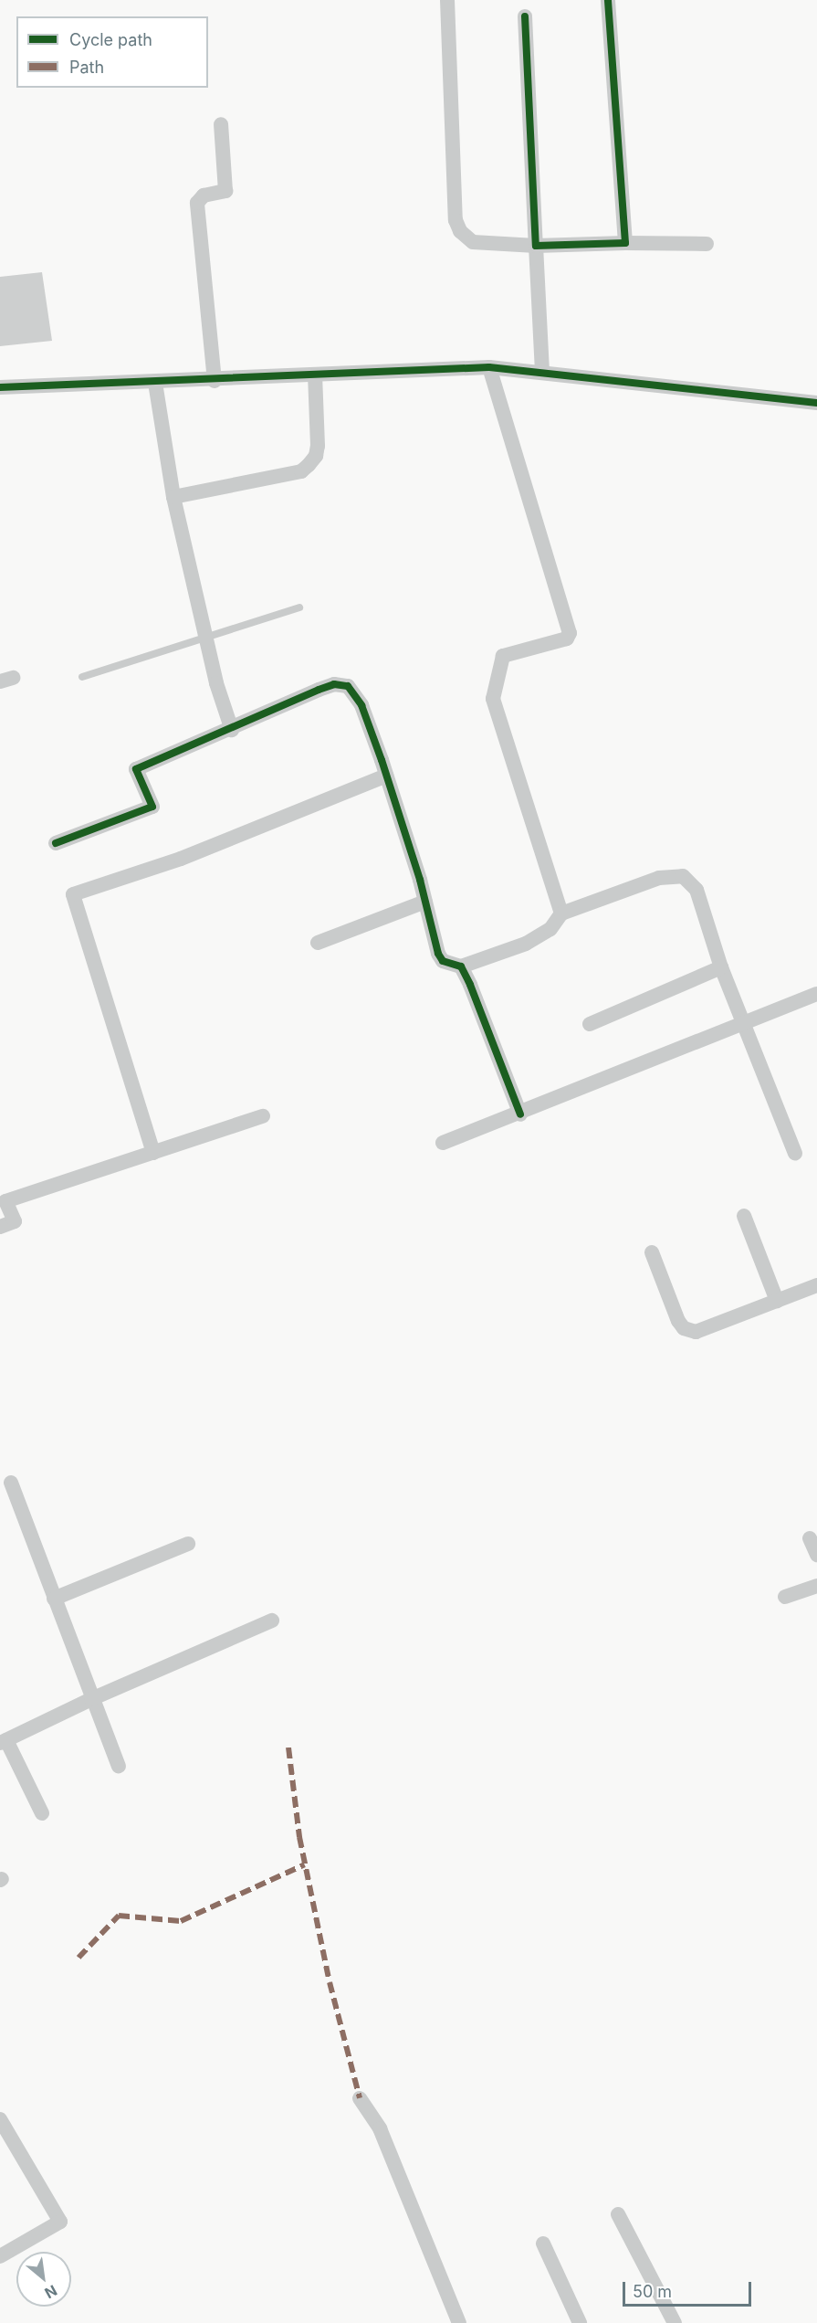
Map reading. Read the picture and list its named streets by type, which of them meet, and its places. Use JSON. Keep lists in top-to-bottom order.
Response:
{
  "legend": ["Cycle path", "Path"],
  "scale_bar": "50 m",
  "north": "bottom right"
}
